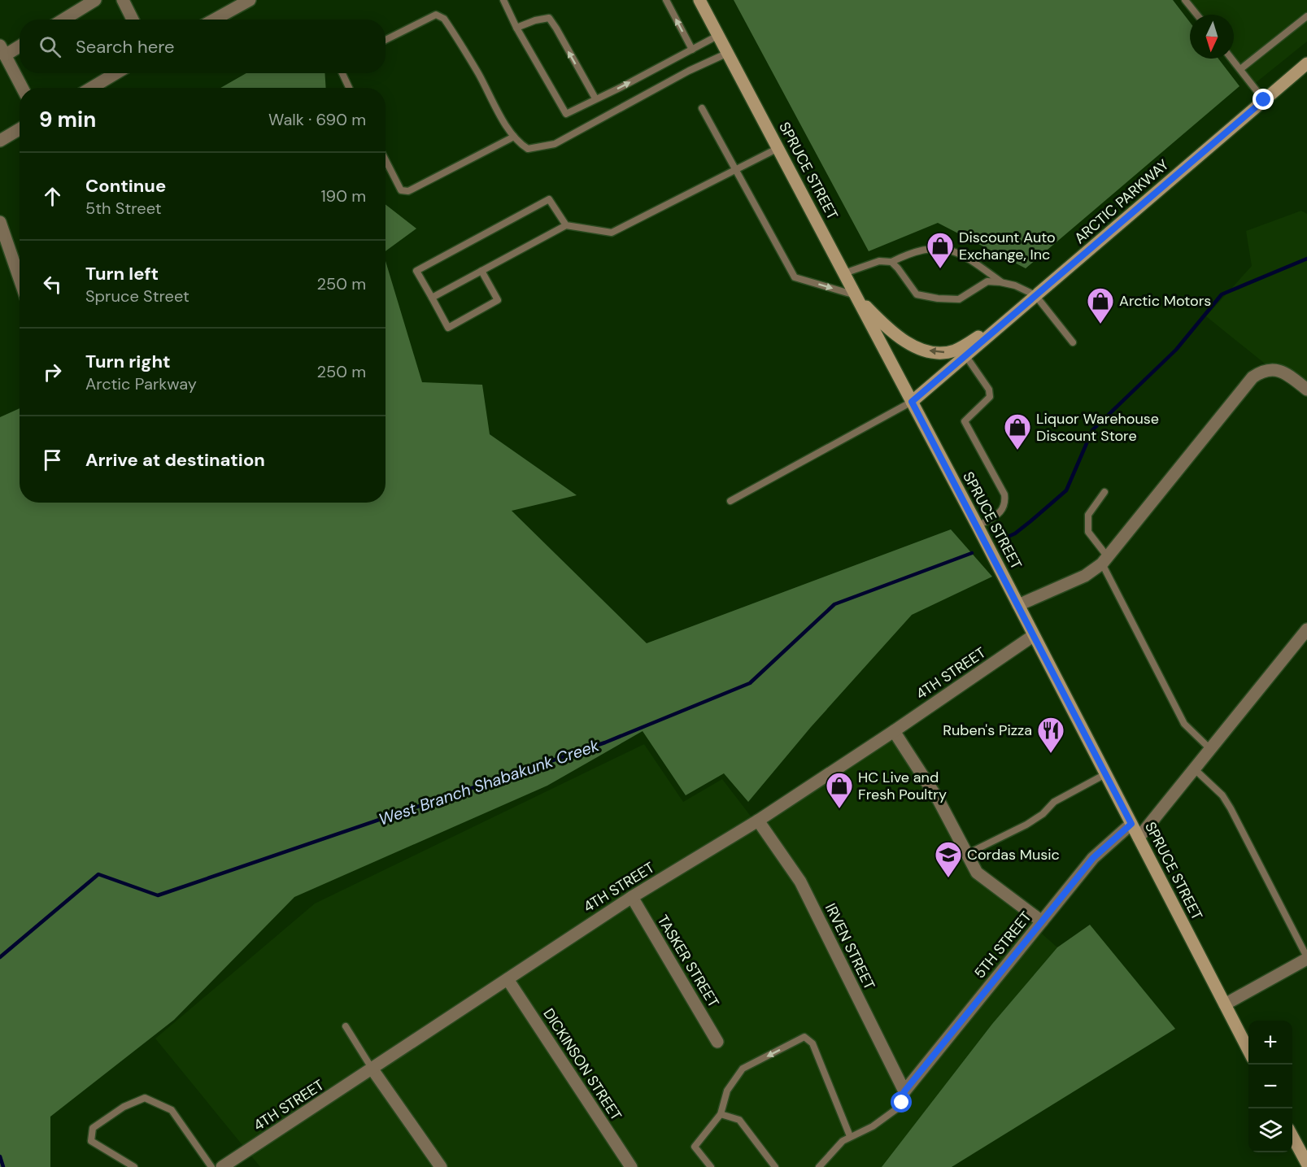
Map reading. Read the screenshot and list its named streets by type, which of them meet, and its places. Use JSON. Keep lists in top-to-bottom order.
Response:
{
  "streets": {
    "street": [
      "SPRUCE STREET",
      "ARCTIC PARKWAY",
      "4TH STREET",
      "5TH STREET",
      "IRVEN STREET",
      "TASKER STREET",
      "DICKINSON STREET"
    ]
  },
  "crossings": [
    ["SPRUCE STREET", "ARCTIC PARKWAY"],
    ["SPRUCE STREET", "4TH STREET"],
    ["SPRUCE STREET", "5TH STREET"],
    ["4TH STREET", "IRVEN STREET"],
    ["4TH STREET", "TASKER STREET"],
    ["4TH STREET", "DICKINSON STREET"],
    ["5TH STREET", "IRVEN STREET"]
  ],
  "water": ["West Branch Shabakunk Creek"],
  "places": {
    "shop": [
      "Discount Auto Exchange, Inc",
      "Arctic Motors",
      "Liquor Warehouse Discount Store",
      "HC Live and Fresh Poultry"
    ],
    "restaurant": ["Ruben's Pizza"],
    "school or university": ["Cordas Music"]
  },
  "north": "bottom",
  "page": {
    "search": "Search here",
    "heading": ["9 min", "Walk · 690 m"],
    "list": [
      ["Continue", "5th Street", "190 m"],
      ["Turn left", "Spruce Street", "250 m"],
      ["Turn right", "Arctic Parkway", "250 m"],
      "Arrive at destination"
    ],
    "map_buttons": ["+", "−"]
  }
}
